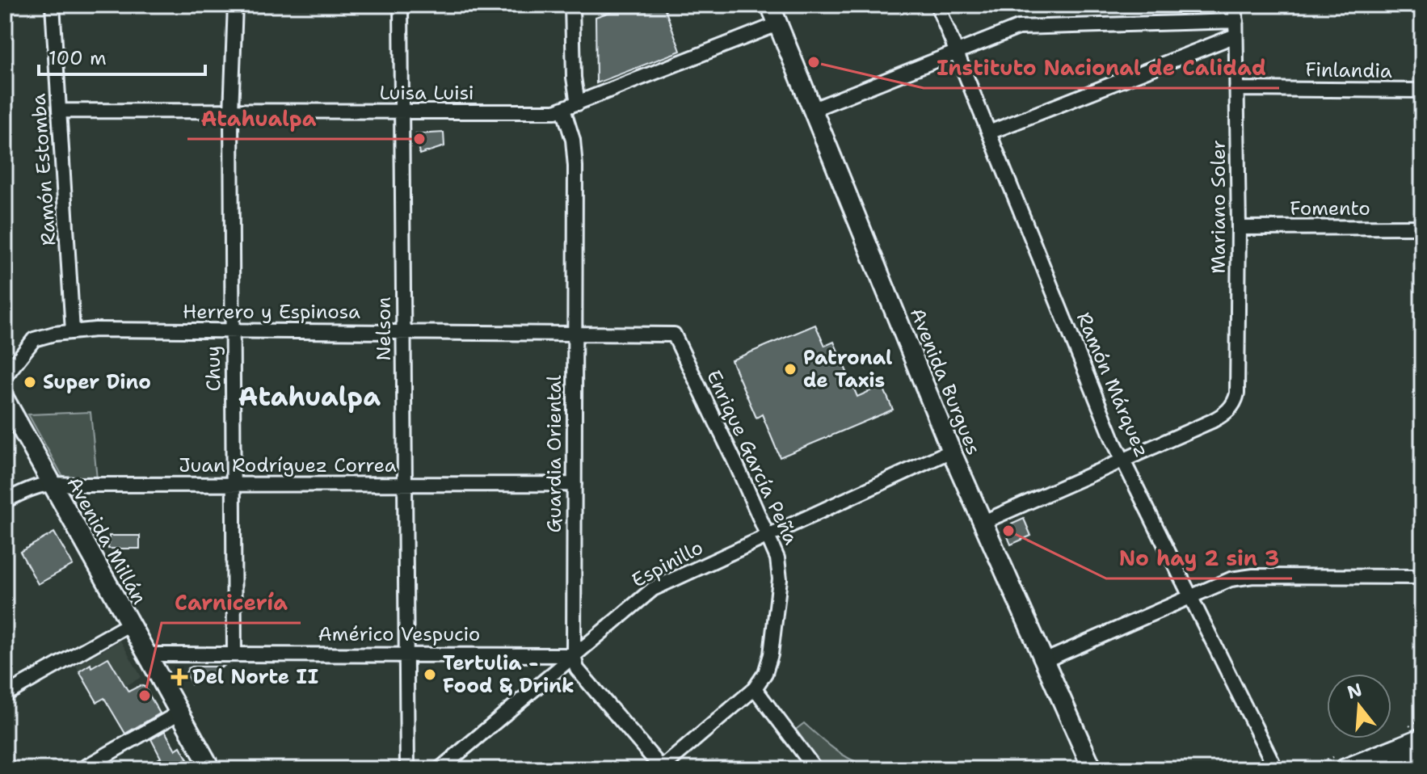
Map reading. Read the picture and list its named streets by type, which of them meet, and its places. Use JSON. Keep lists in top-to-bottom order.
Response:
{
  "streets": {
    "street": [
      "Finlandia",
      "Luisa Luisi",
      "Ramón Estomba",
      "Mariano Soler",
      "Fomento",
      "Herrero y Espinosa",
      "Nelson",
      "Chuy",
      "Avenida Burgues",
      "Ramón Márquez",
      "Guardia Oriental",
      "Enrique García Peña",
      "Juan Rodríguez Correa",
      "Avenida Millán",
      "Espinillo",
      "Américo Vespucio"
    ]
  },
  "crossings": [
    ["Finlandia", "Mariano Soler"],
    ["Luisa Luisi", "Ramón Estomba"],
    ["Luisa Luisi", "Nelson"],
    ["Luisa Luisi", "Chuy"],
    ["Luisa Luisi", "Avenida Burgues"],
    ["Luisa Luisi", "Guardia Oriental"],
    ["Ramón Estomba", "Herrero y Espinosa"],
    ["Mariano Soler", "Fomento"],
    ["Mariano Soler", "Ramón Márquez"],
    ["Herrero y Espinosa", "Nelson"],
    ["Herrero y Espinosa", "Chuy"],
    ["Herrero y Espinosa", "Guardia Oriental"],
    ["Herrero y Espinosa", "Enrique García Peña"],
    ["Nelson", "Juan Rodríguez Correa"],
    ["Nelson", "Américo Vespucio"],
    ["Chuy", "Juan Rodríguez Correa"],
    ["Chuy", "Américo Vespucio"],
    ["Avenida Burgues", "Espinillo"],
    ["Guardia Oriental", "Juan Rodríguez Correa"],
    ["Guardia Oriental", "Espinillo"],
    ["Guardia Oriental", "Américo Vespucio"],
    ["Enrique García Peña", "Espinillo"],
    ["Juan Rodríguez Correa", "Avenida Millán"],
    ["Avenida Millán", "Américo Vespucio"],
    ["Espinillo", "Américo Vespucio"]
  ],
  "districts": ["Atahualpa"],
  "places": {
    "other": [
      "Instituto Nacional de Calidad",
      "Atahualpa",
      "Patronal de Taxis",
      "Super Dino",
      "No hay 2 sin 3",
      "Tertulia - Food & Drink",
      "Carnicería"
    ],
    "health": ["Del Norte II"]
  },
  "scale_bar": "100 m",
  "north": "top"
}
